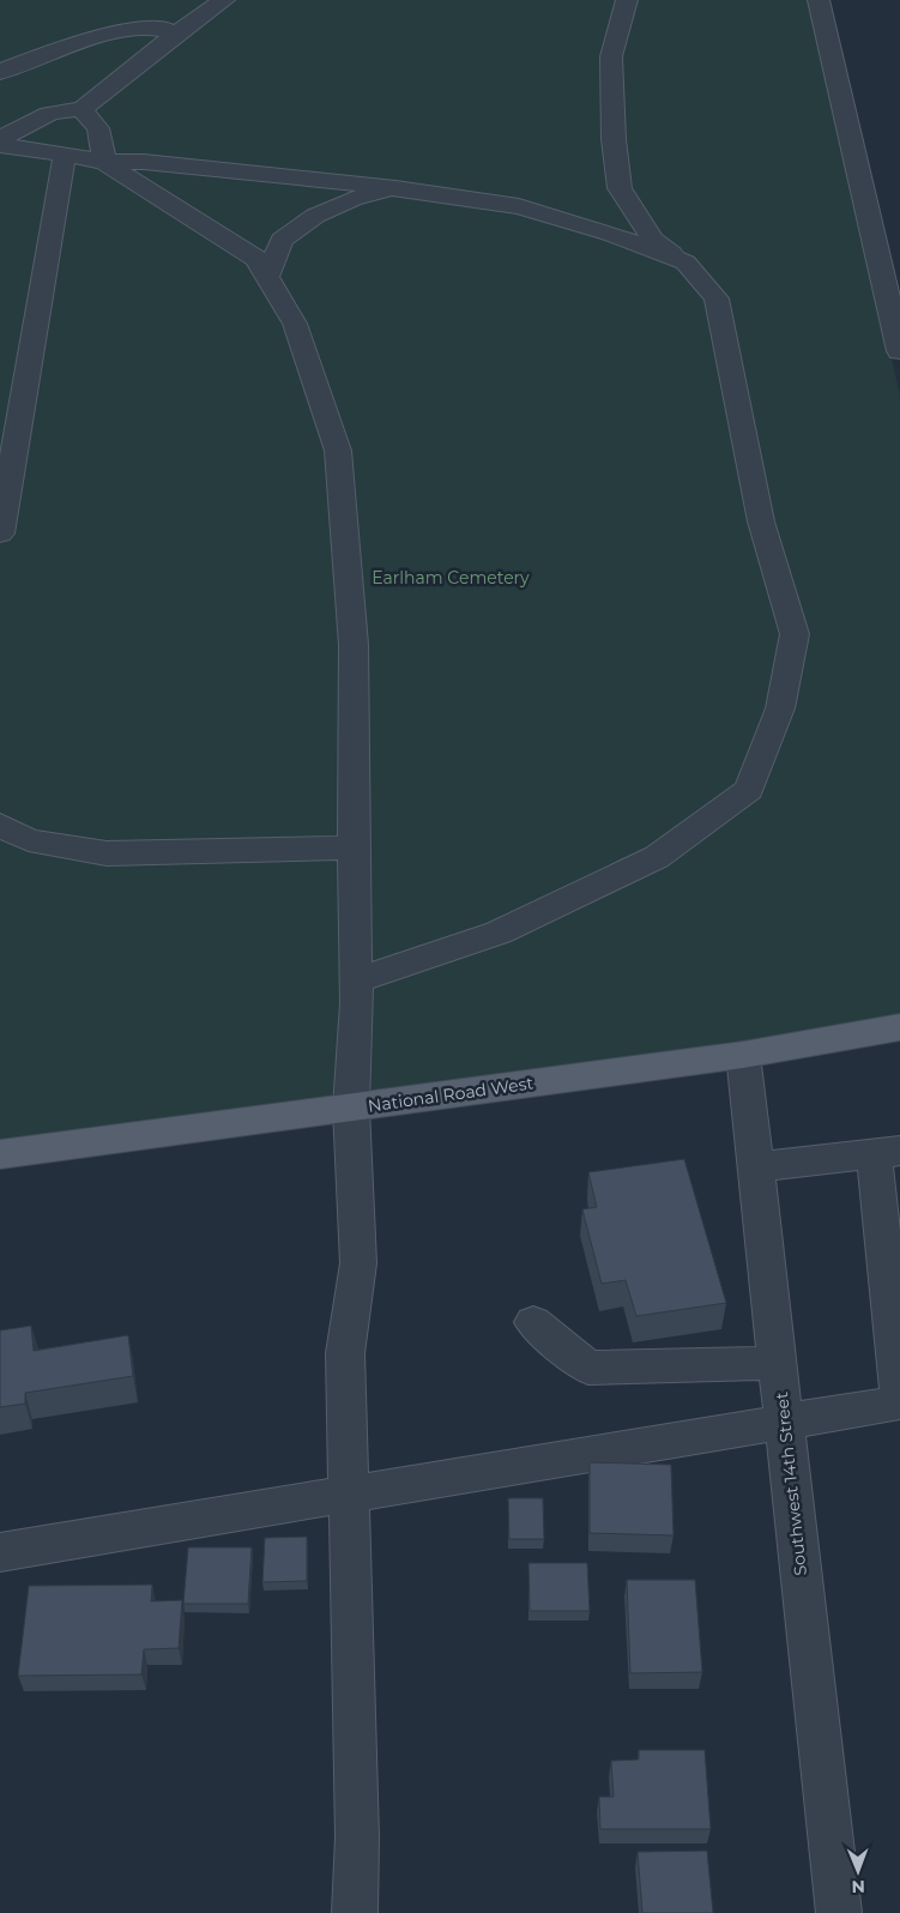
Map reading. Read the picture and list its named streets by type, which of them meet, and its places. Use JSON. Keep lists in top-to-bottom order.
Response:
{
  "streets": {
    "main road": ["National Road West"],
    "street": ["Southwest 14th Street"]
  },
  "crossings": [
    ["National Road West", "Southwest 14th Street"]
  ],
  "parks": ["Earlham Cemetery"],
  "north": "bottom"
}
